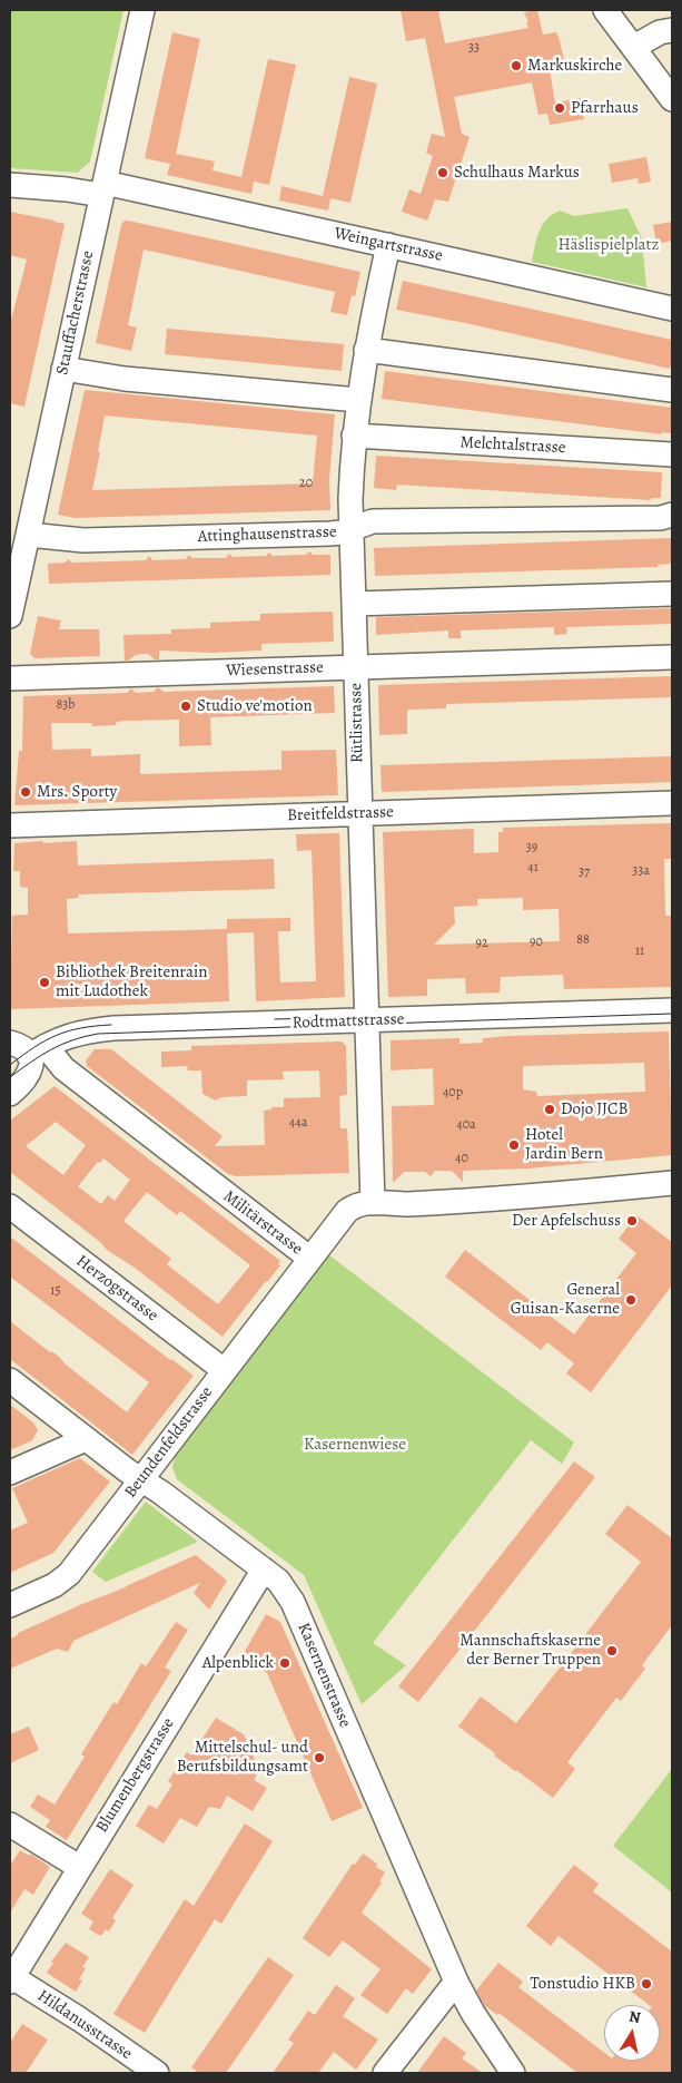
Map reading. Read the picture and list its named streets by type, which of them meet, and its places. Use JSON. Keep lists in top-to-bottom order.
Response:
{
  "streets": {
    "street": [
      "Weingartstrasse",
      "Stauffacherstrasse",
      "Melchtalstrasse",
      "Attinghausenstrasse",
      "Wiesenstrasse",
      "Rütlistrasse",
      "Breitfeldstrasse",
      "Rodtmattstrasse",
      "Militärstrasse",
      "Herzogstrasse",
      "Beundenfeldstrasse",
      "Kasernenstrasse",
      "Blumenbergstrasse",
      "Hildanusstrasse"
    ]
  },
  "crossings": [
    ["Weingartstrasse", "Stauffacherstrasse"],
    ["Weingartstrasse", "Rütlistrasse"],
    ["Stauffacherstrasse", "Attinghausenstrasse"],
    ["Melchtalstrasse", "Rütlistrasse"],
    ["Attinghausenstrasse", "Rütlistrasse"],
    ["Wiesenstrasse", "Rütlistrasse"],
    ["Rütlistrasse", "Breitfeldstrasse"],
    ["Rütlistrasse", "Rodtmattstrasse"],
    ["Rütlistrasse", "Militärstrasse"],
    ["Rodtmattstrasse", "Militärstrasse"],
    ["Militärstrasse", "Beundenfeldstrasse"],
    ["Herzogstrasse", "Beundenfeldstrasse"],
    ["Beundenfeldstrasse", "Kasernenstrasse"],
    ["Kasernenstrasse", "Blumenbergstrasse"],
    ["Blumenbergstrasse", "Hildanusstrasse"]
  ],
  "parks": ["Häslispielplatz", "Kasernenwiese"],
  "places": [
    "Markuskirche",
    "Pfarrhaus",
    "Schulhaus Markus",
    "Studio ve'motion",
    "Mrs. Sporty",
    "Bibliothek Breitenrain mit Ludothek",
    "Dojo JJCB",
    "Hotel Jardin Bern",
    "Der Apfelschuss",
    "General Guisan-Kaserne",
    "Mannschaftskaserne der Berner Truppen",
    "Alpenblick",
    "Mittelschul- und Berufsbildungsamt",
    "Tonstudio HKB"
  ],
  "house_numbers": [
    "33",
    "20",
    "83b",
    "39",
    "41",
    "33a",
    "37",
    "88",
    "90",
    "92",
    "11",
    "40p",
    "44a",
    "40a",
    "40",
    "15"
  ],
  "north": "top"
}
